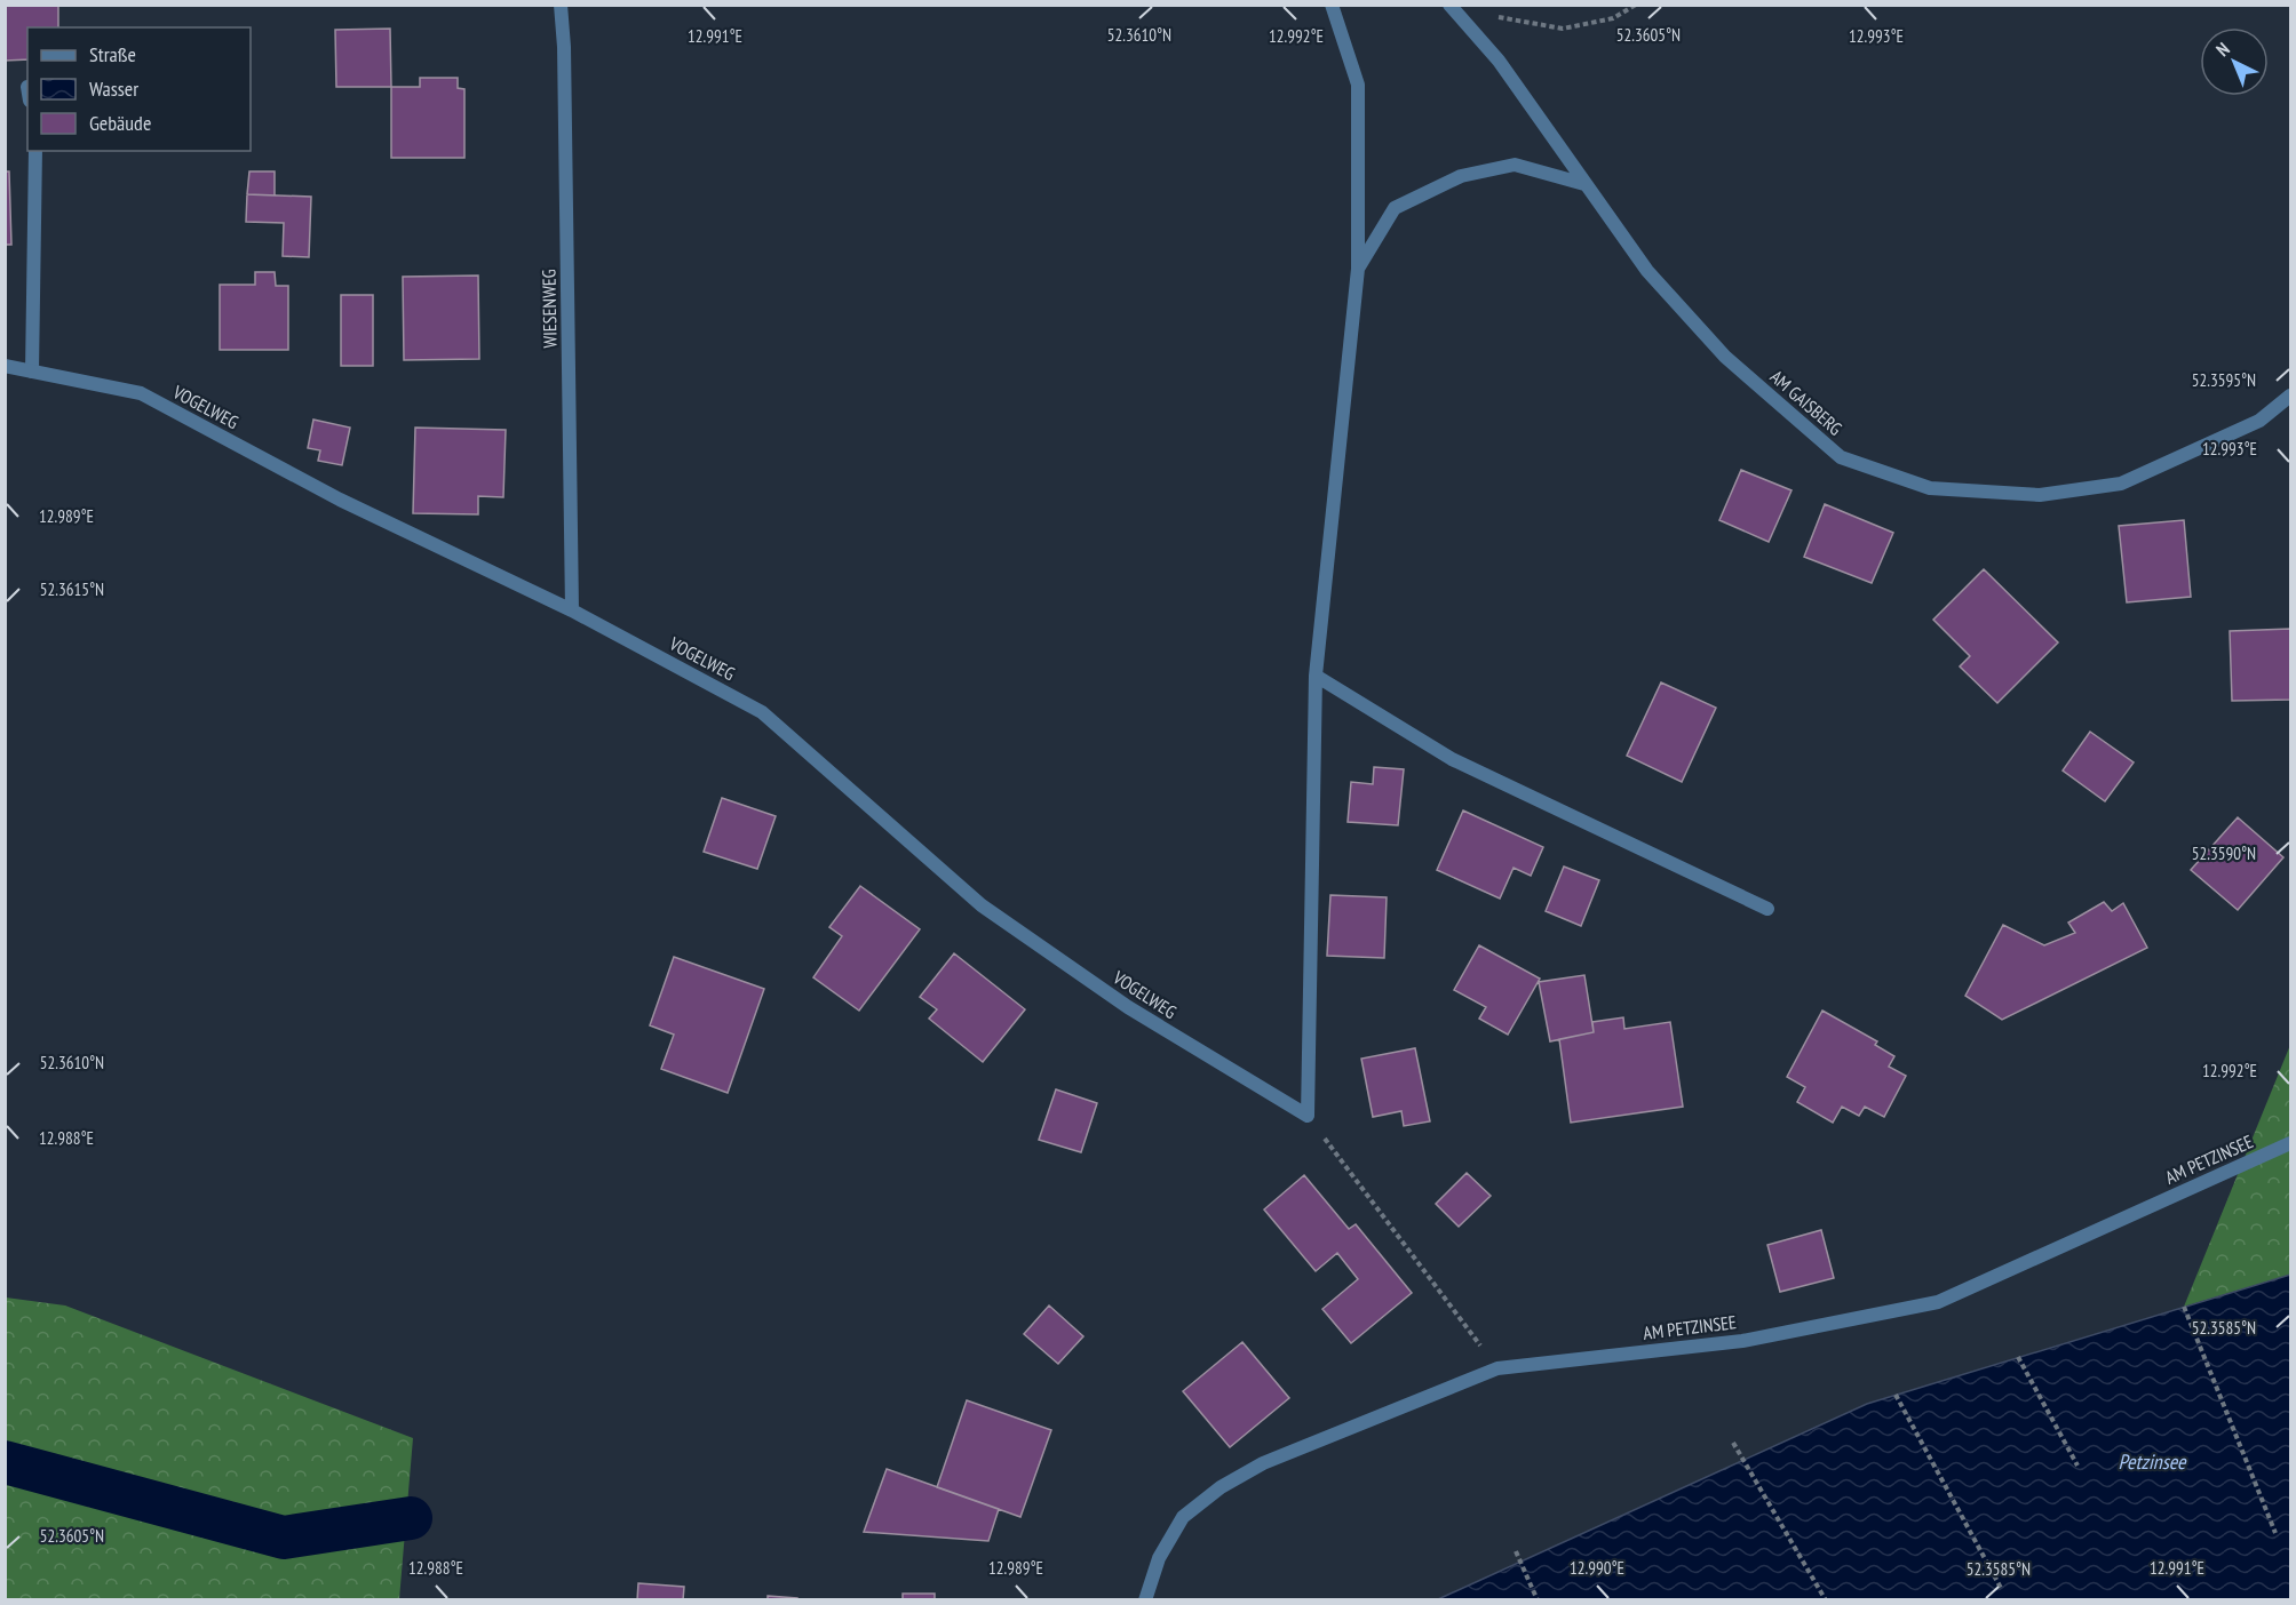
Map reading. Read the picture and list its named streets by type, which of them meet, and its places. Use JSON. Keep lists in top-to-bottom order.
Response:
{
  "streets": {
    "street": [
      "WIESENWEG",
      "AM GAISBERG",
      "VOGELWEG",
      "AM PETZINSEE"
    ]
  },
  "crossings": [
    ["WIESENWEG", "VOGELWEG"]
  ],
  "water": ["Petzinsee"],
  "legend": ["Straße", "Wasser", "Gebäude"],
  "north": "top left",
  "coordinates": [
    "52.3610°N",
    "52.3605°N",
    "12.991°E",
    "12.992°E",
    "12.993°E",
    "52.3595°N",
    "12.989°E",
    "52.3615°N",
    "52.3590°N",
    "12.988°E",
    "52.3585°N",
    "12.990°E"
  ]
}
